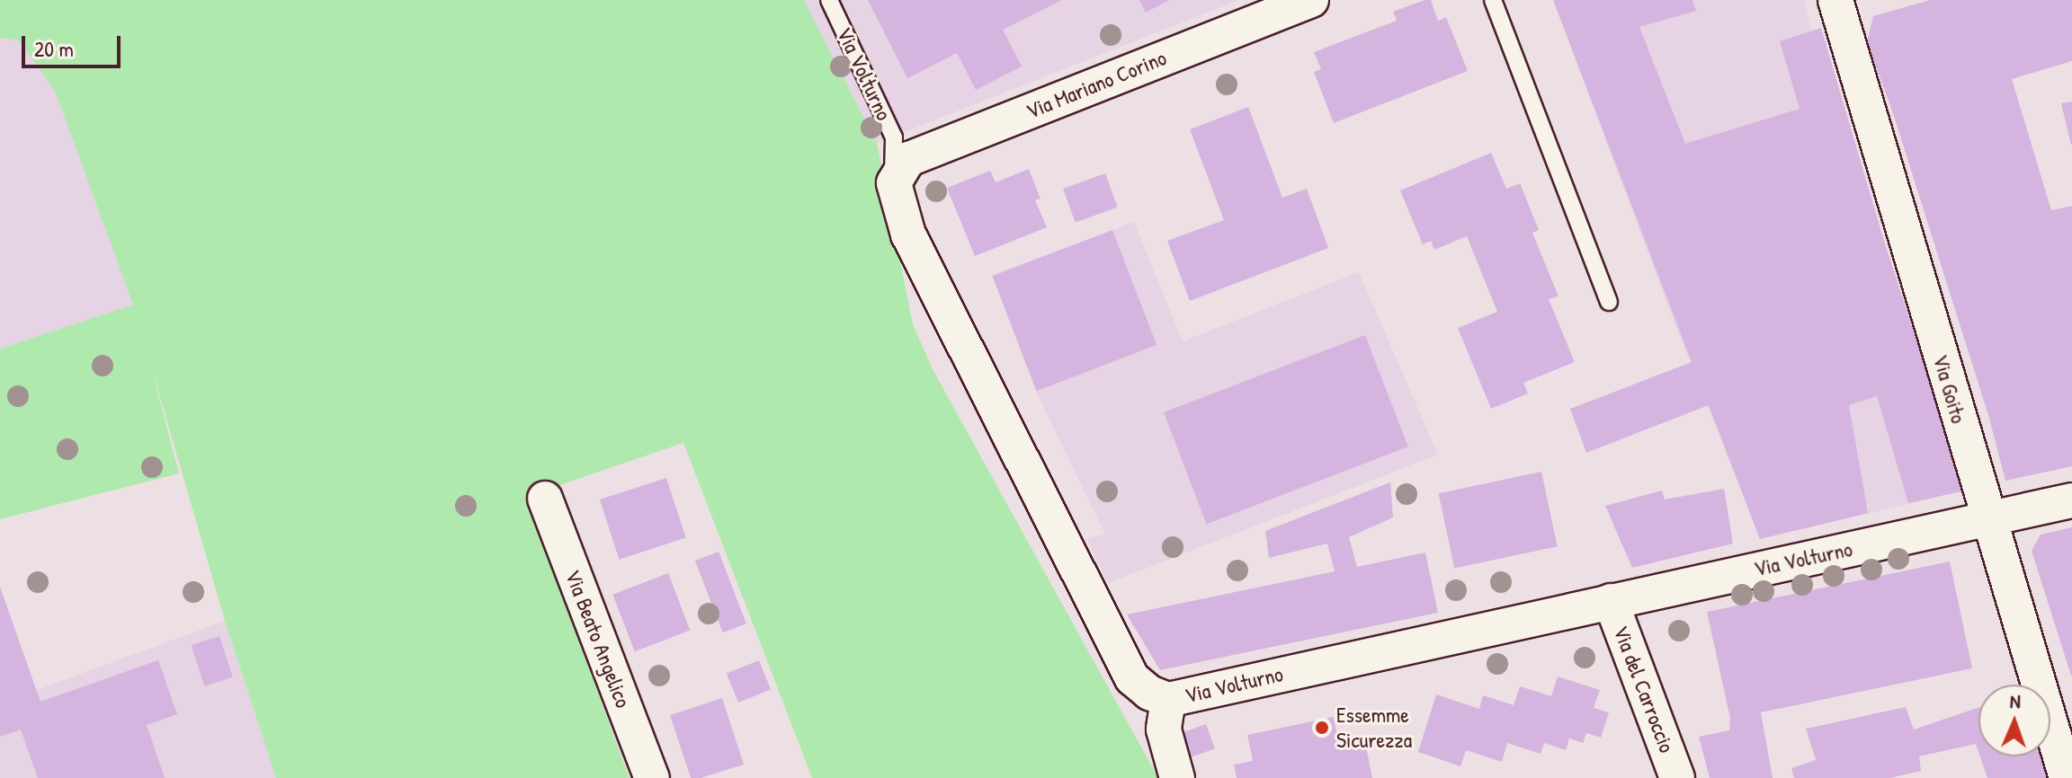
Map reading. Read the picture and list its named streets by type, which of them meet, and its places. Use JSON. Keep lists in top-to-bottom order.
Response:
{
  "streets": {
    "street": [
      "Via Volturno",
      "Via Mariano Corino",
      "Via Goito",
      "Via Beato Angelico",
      "Via del Carroccio"
    ]
  },
  "crossings": [
    ["Via Volturno", "Via Mariano Corino"],
    ["Via Volturno", "Via Goito"],
    ["Via Volturno", "Via del Carroccio"]
  ],
  "places": ["Essemme Sicurezza"],
  "scale_bar": "20 m",
  "north": "top"
}
